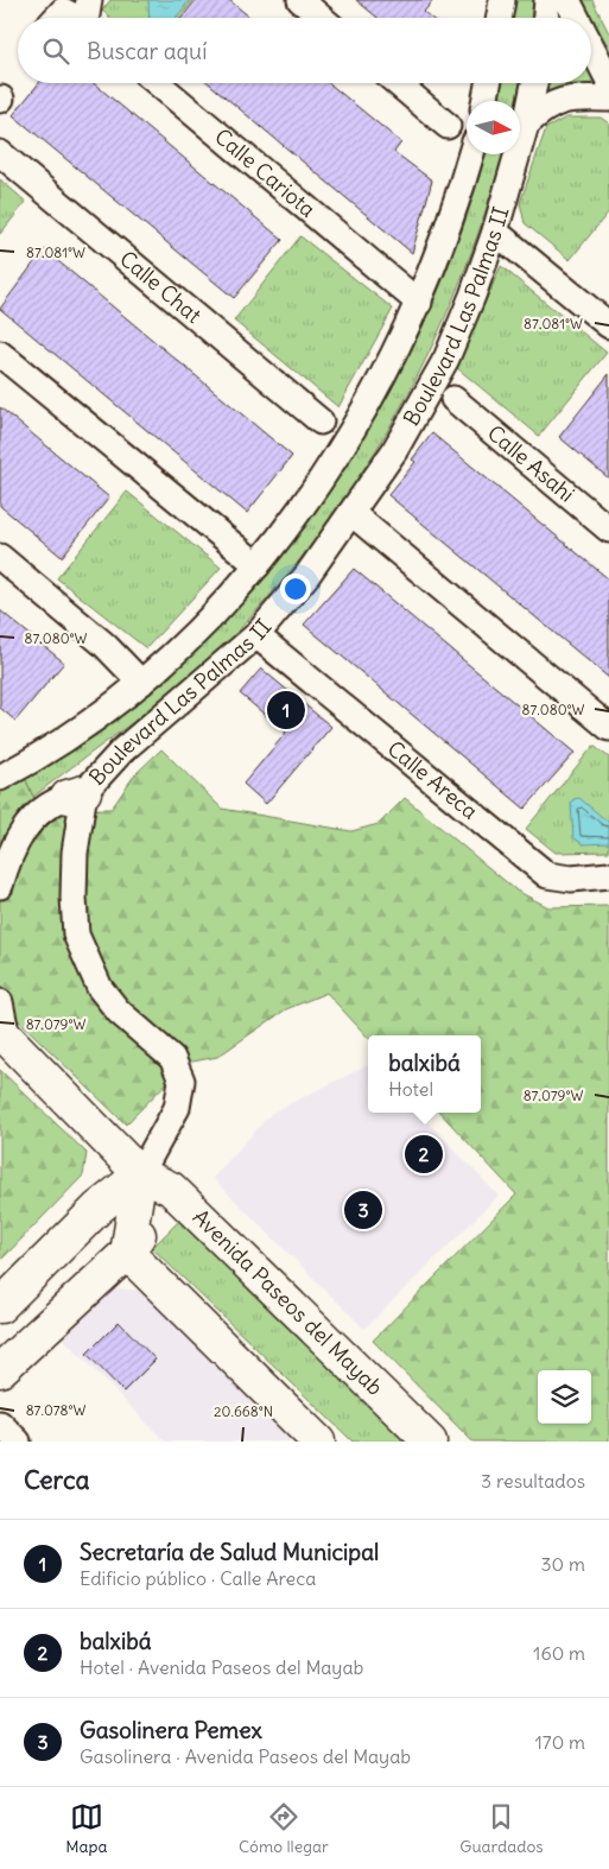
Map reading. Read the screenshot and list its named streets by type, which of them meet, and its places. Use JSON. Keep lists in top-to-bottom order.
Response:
{
  "streets": {
    "main road": ["Avenida Paseos del Mayab"],
    "street": [
      "Calle Cariota",
      "Calle Chat",
      "Boulevard Las Palmas II",
      "Calle Asahi",
      "Calle Areca"
    ]
  },
  "crossings": [
    ["Calle Cariota", "Boulevard Las Palmas II"],
    ["Boulevard Las Palmas II", "Calle Areca"],
    ["Boulevard Las Palmas II", "Avenida Paseos del Mayab"]
  ],
  "north": "right",
  "page": {
    "search": "Buscar aquí",
    "pins": ["1", "2", "3"],
    "popup": ["balxibá", "Hotel"],
    "heading": ["Cerca", "3 resultados"],
    "list": [
      {
        "mark": "1",
        "name": "Secretaría de Salud Municipal",
        "note": "Edificio público · Calle Areca",
        "value": "30 m"
      },
      {
        "mark": "2",
        "name": "balxibá",
        "note": "Hotel · Avenida Paseos del Mayab",
        "value": "160 m"
      },
      {
        "mark": "3",
        "name": "Gasolinera Pemex",
        "note": "Gasolinera · Avenida Paseos del Mayab",
        "value": "170 m"
      }
    ],
    "nav": ["Mapa", "Cómo llegar", "Guardados"]
  },
  "coordinates": [
    "87.081°W",
    "87.080°W",
    "87.079°W",
    "87.078°W",
    "20.668°N"
  ]
}
